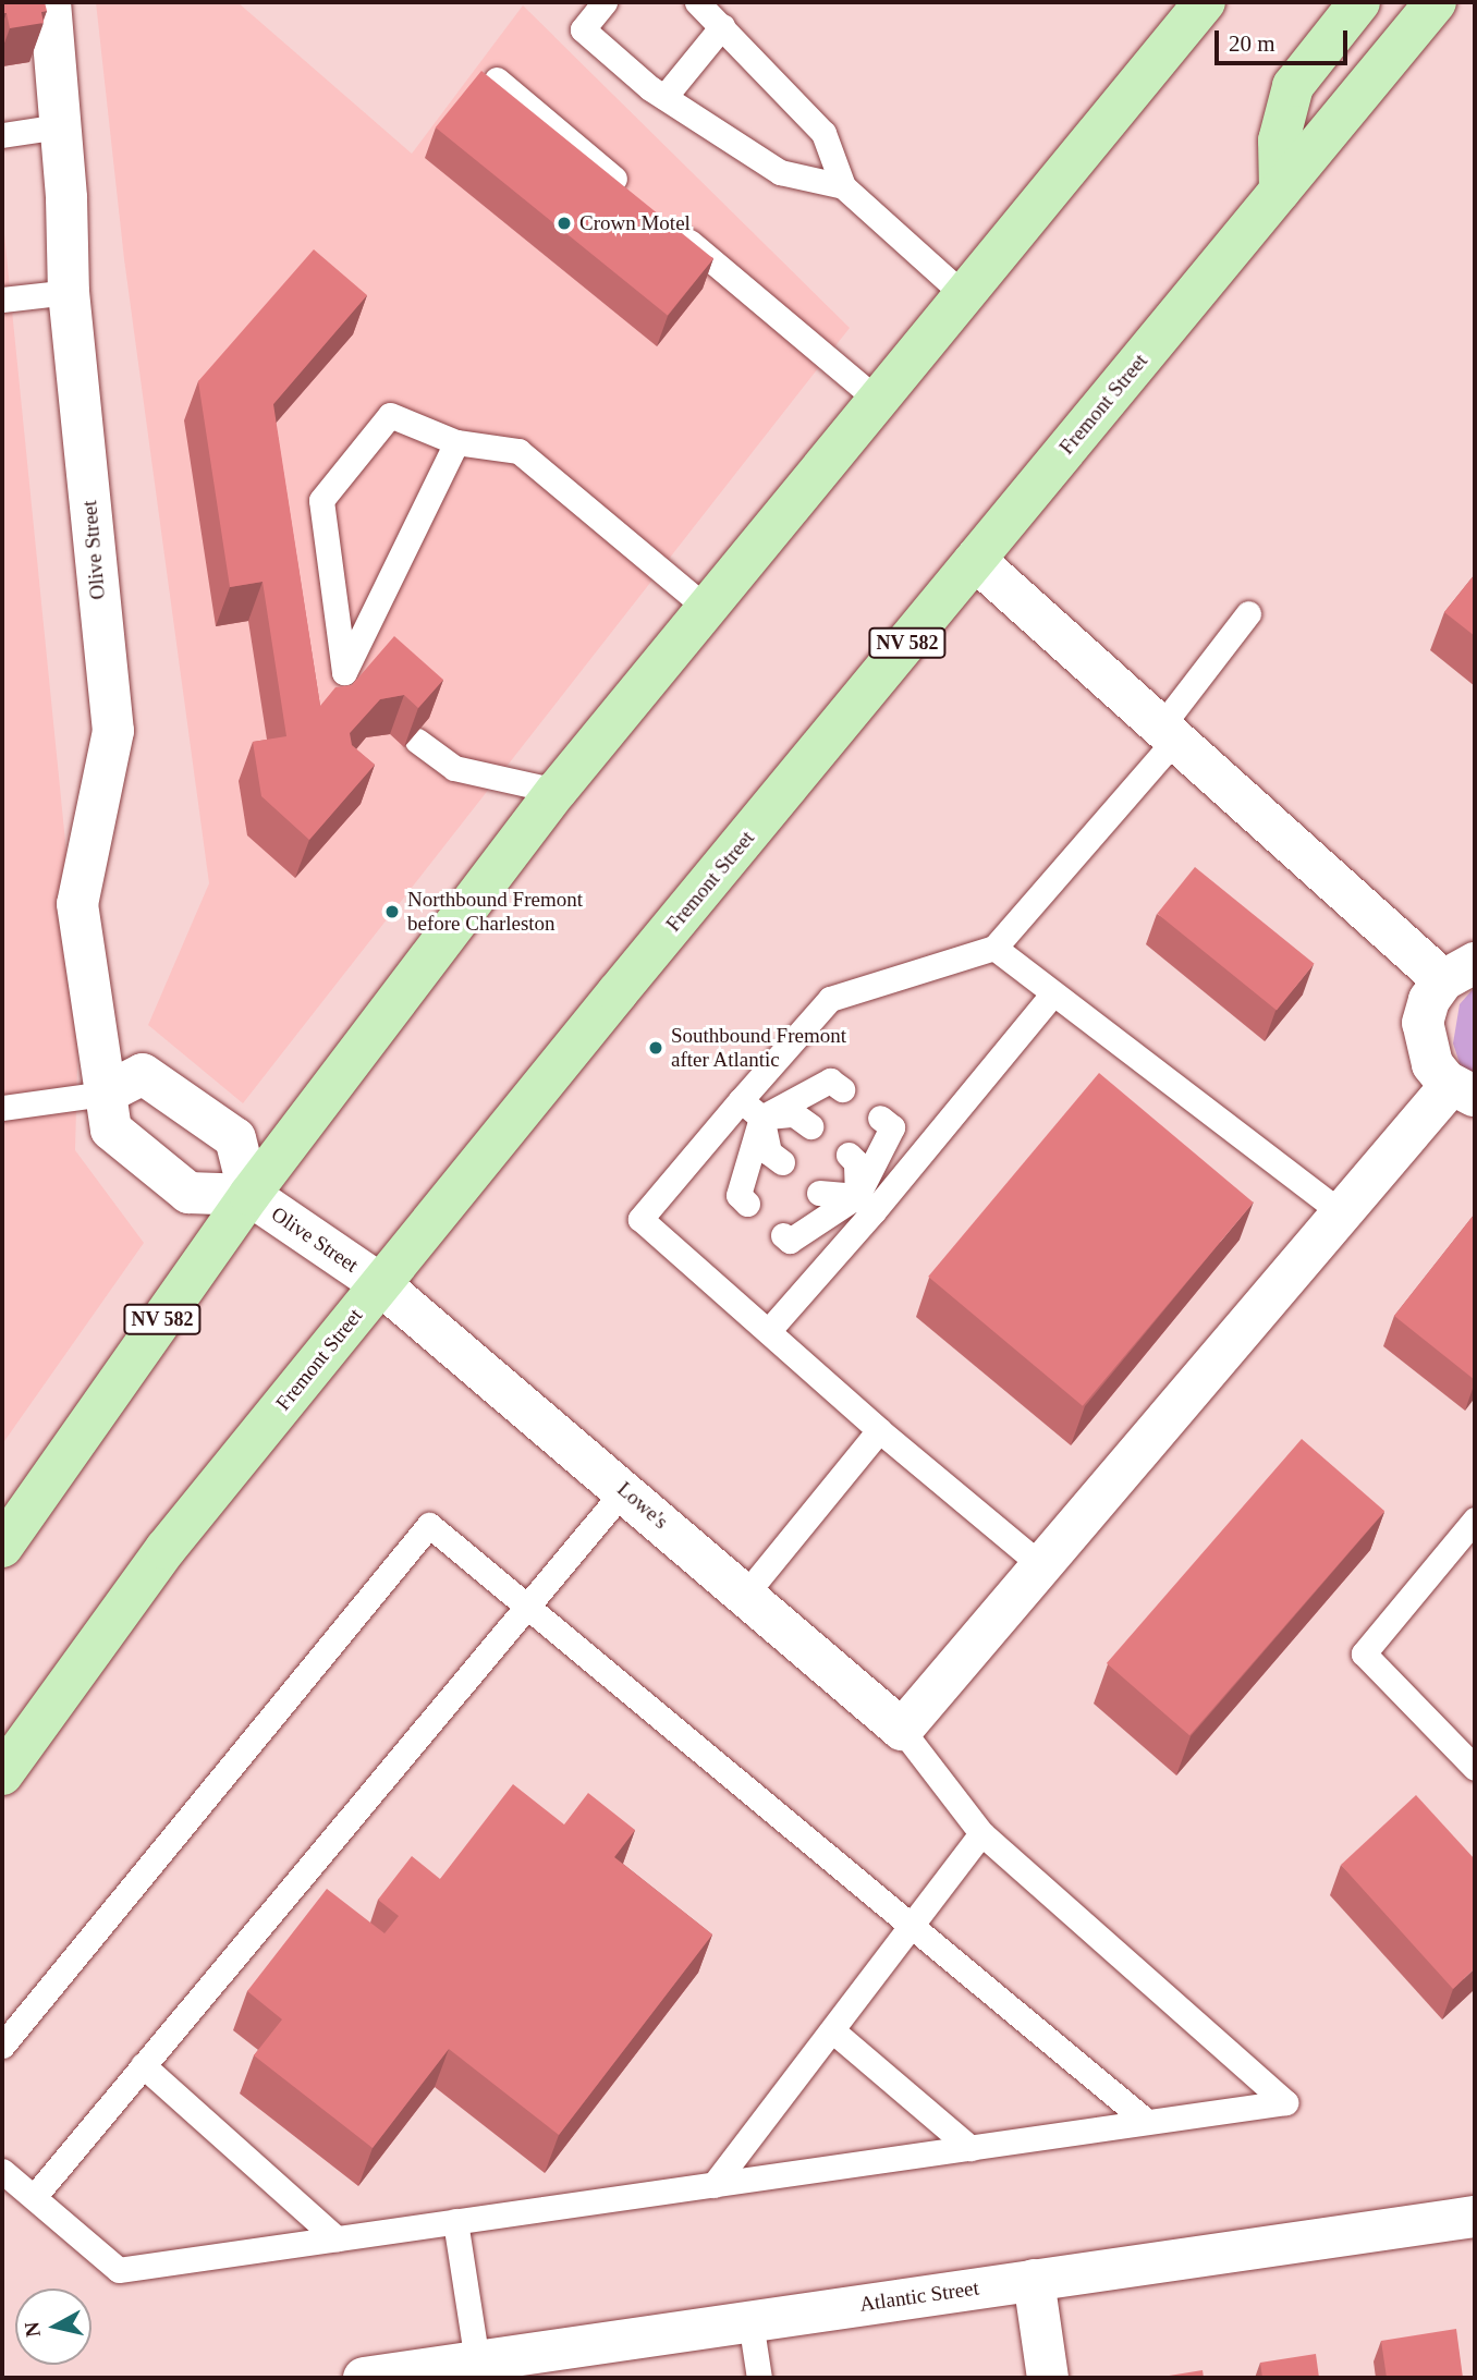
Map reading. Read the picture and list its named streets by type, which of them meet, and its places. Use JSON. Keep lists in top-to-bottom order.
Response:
{
  "streets": {
    "main road": ["Fremont Street", "NV 582"],
    "street": ["Olive Street", "Lowe's", "Atlantic Street"]
  },
  "crossings": [
    ["Fremont Street", "Olive Street"],
    ["Fremont Street", "Lowe's"],
    ["Olive Street", "NV 582"],
    ["Olive Street", "Lowe's"]
  ],
  "places": ["Crown Motel", "Northbound Fremont before Charleston", "Southbound Fremont after Atlantic"],
  "scale_bar": "20 m",
  "north": "left"
}
